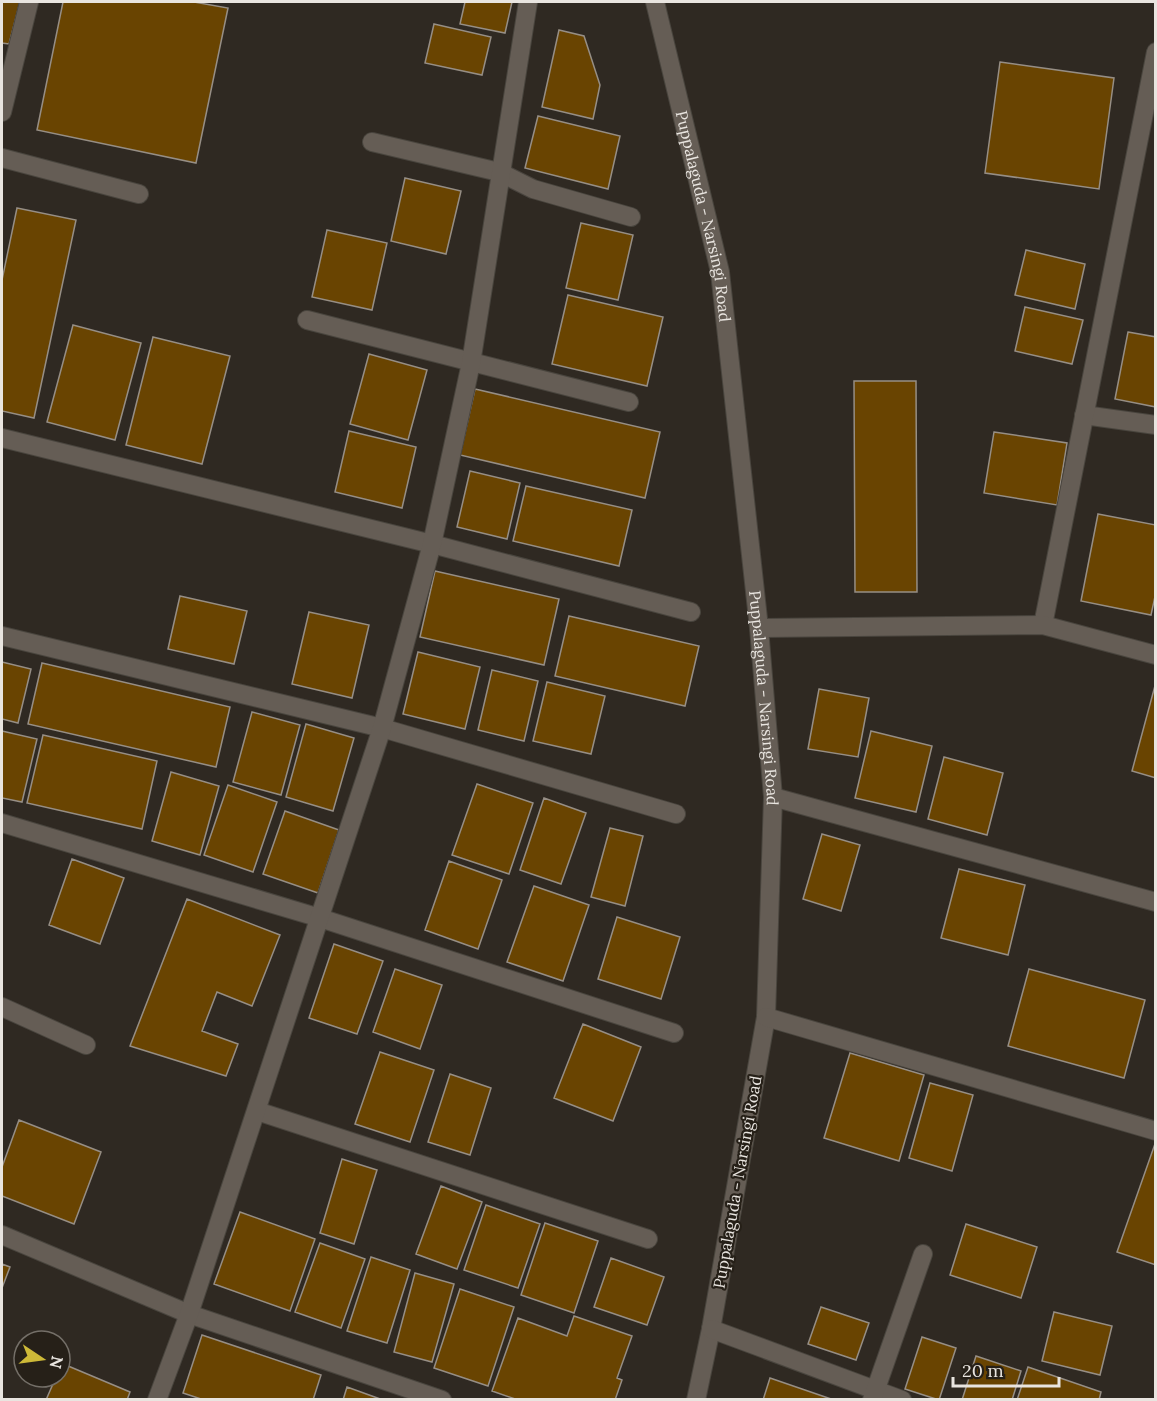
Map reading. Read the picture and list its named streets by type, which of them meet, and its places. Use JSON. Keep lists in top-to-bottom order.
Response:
{
  "streets": {
    "street": ["Puppalaguda - Narsingi Road"]
  },
  "scale_bar": "20 m",
  "north": "right"
}
